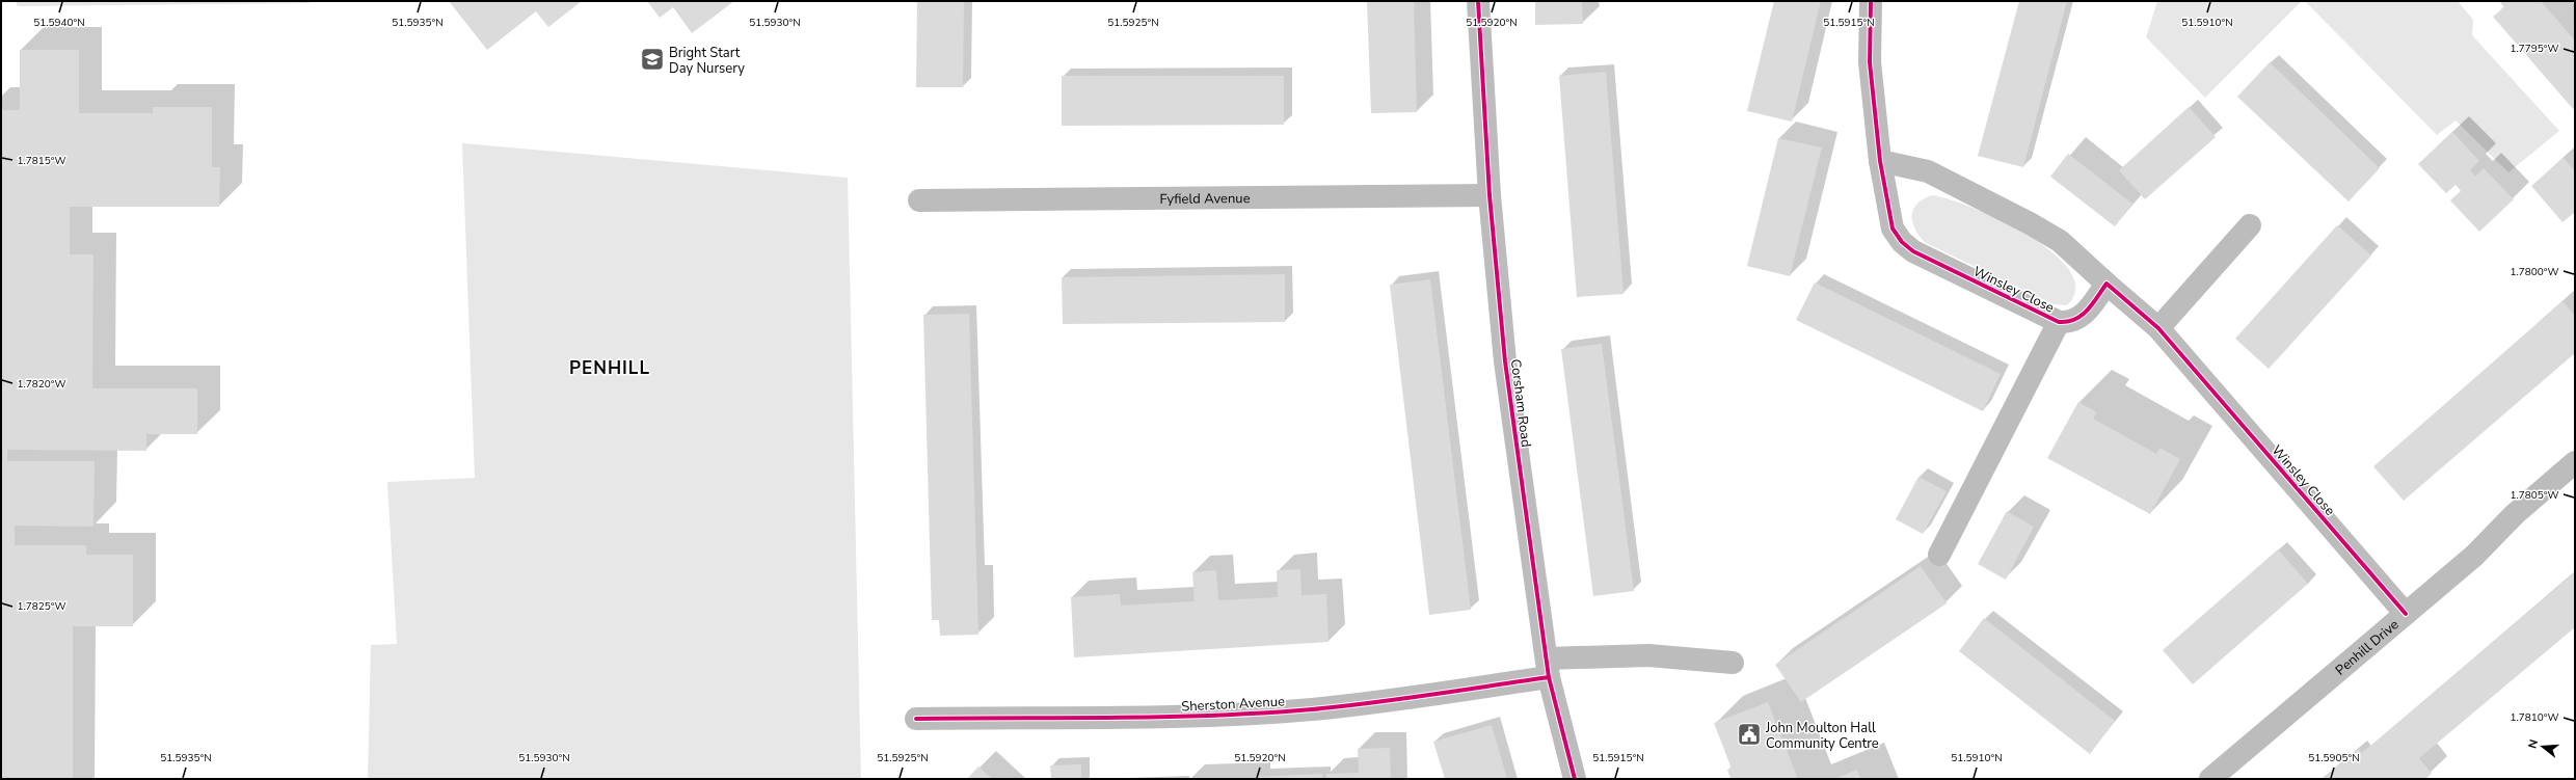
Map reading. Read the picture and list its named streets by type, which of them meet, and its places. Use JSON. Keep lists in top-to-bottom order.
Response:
{
  "streets": {
    "street": [
      "Fyfield Avenue",
      "Winsley Close",
      "Corsham Road",
      "Penhill Drive",
      "Sherston Avenue"
    ]
  },
  "crossings": [
    ["Fyfield Avenue", "Corsham Road"],
    ["Winsley Close", "Penhill Drive"],
    ["Corsham Road", "Sherston Avenue"]
  ],
  "districts": ["PENHILL"],
  "places": {
    "school or university": ["Bright Start Day Nursery"],
    "public building": ["John Moulton Hall Community Centre"]
  },
  "north": "left",
  "coordinates": [
    "51.5940°N",
    "51.5935°N",
    "51.5930°N",
    "51.5925°N",
    "51.5920°N",
    "51.5915°N",
    "51.5910°N",
    "1.7795°W",
    "1.7815°W",
    "1.7800°W",
    "1.7820°W",
    "1.7805°W",
    "1.7825°W",
    "1.7810°W",
    "51.5905°N"
  ]
}
